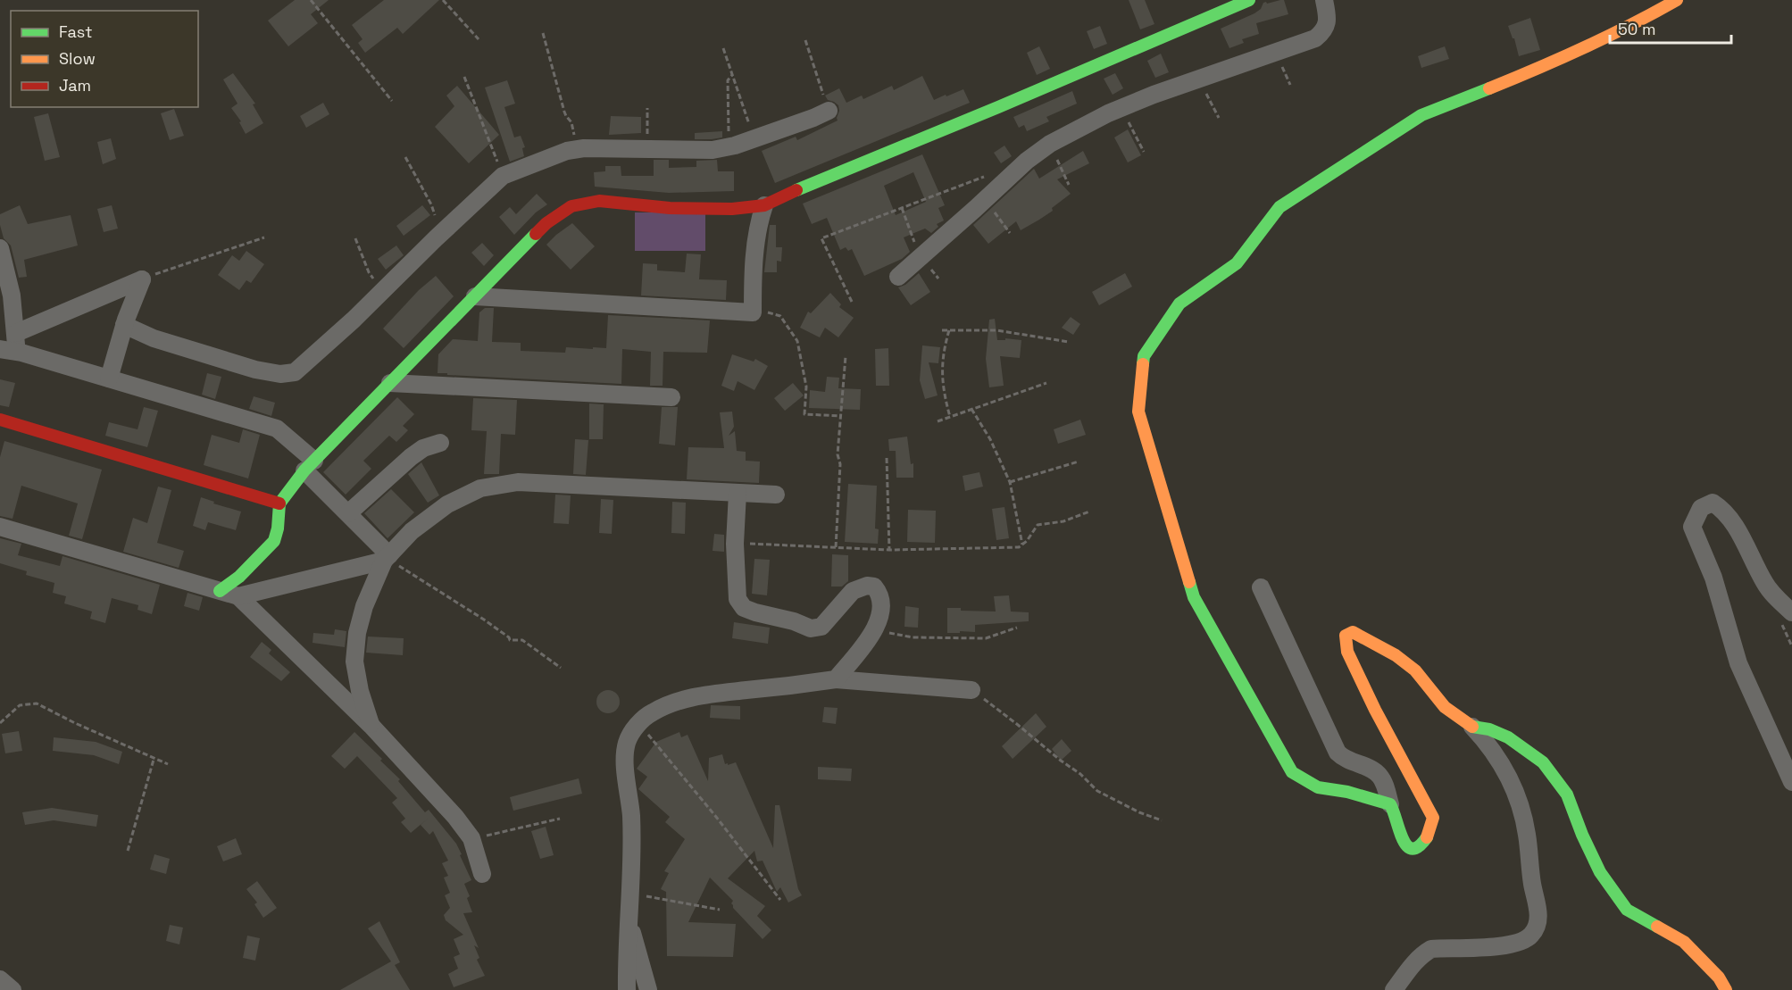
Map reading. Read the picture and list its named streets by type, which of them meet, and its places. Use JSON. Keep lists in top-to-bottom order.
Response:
{
  "legend": ["Fast", "Slow", "Jam"],
  "scale_bar": "50 m"
}
